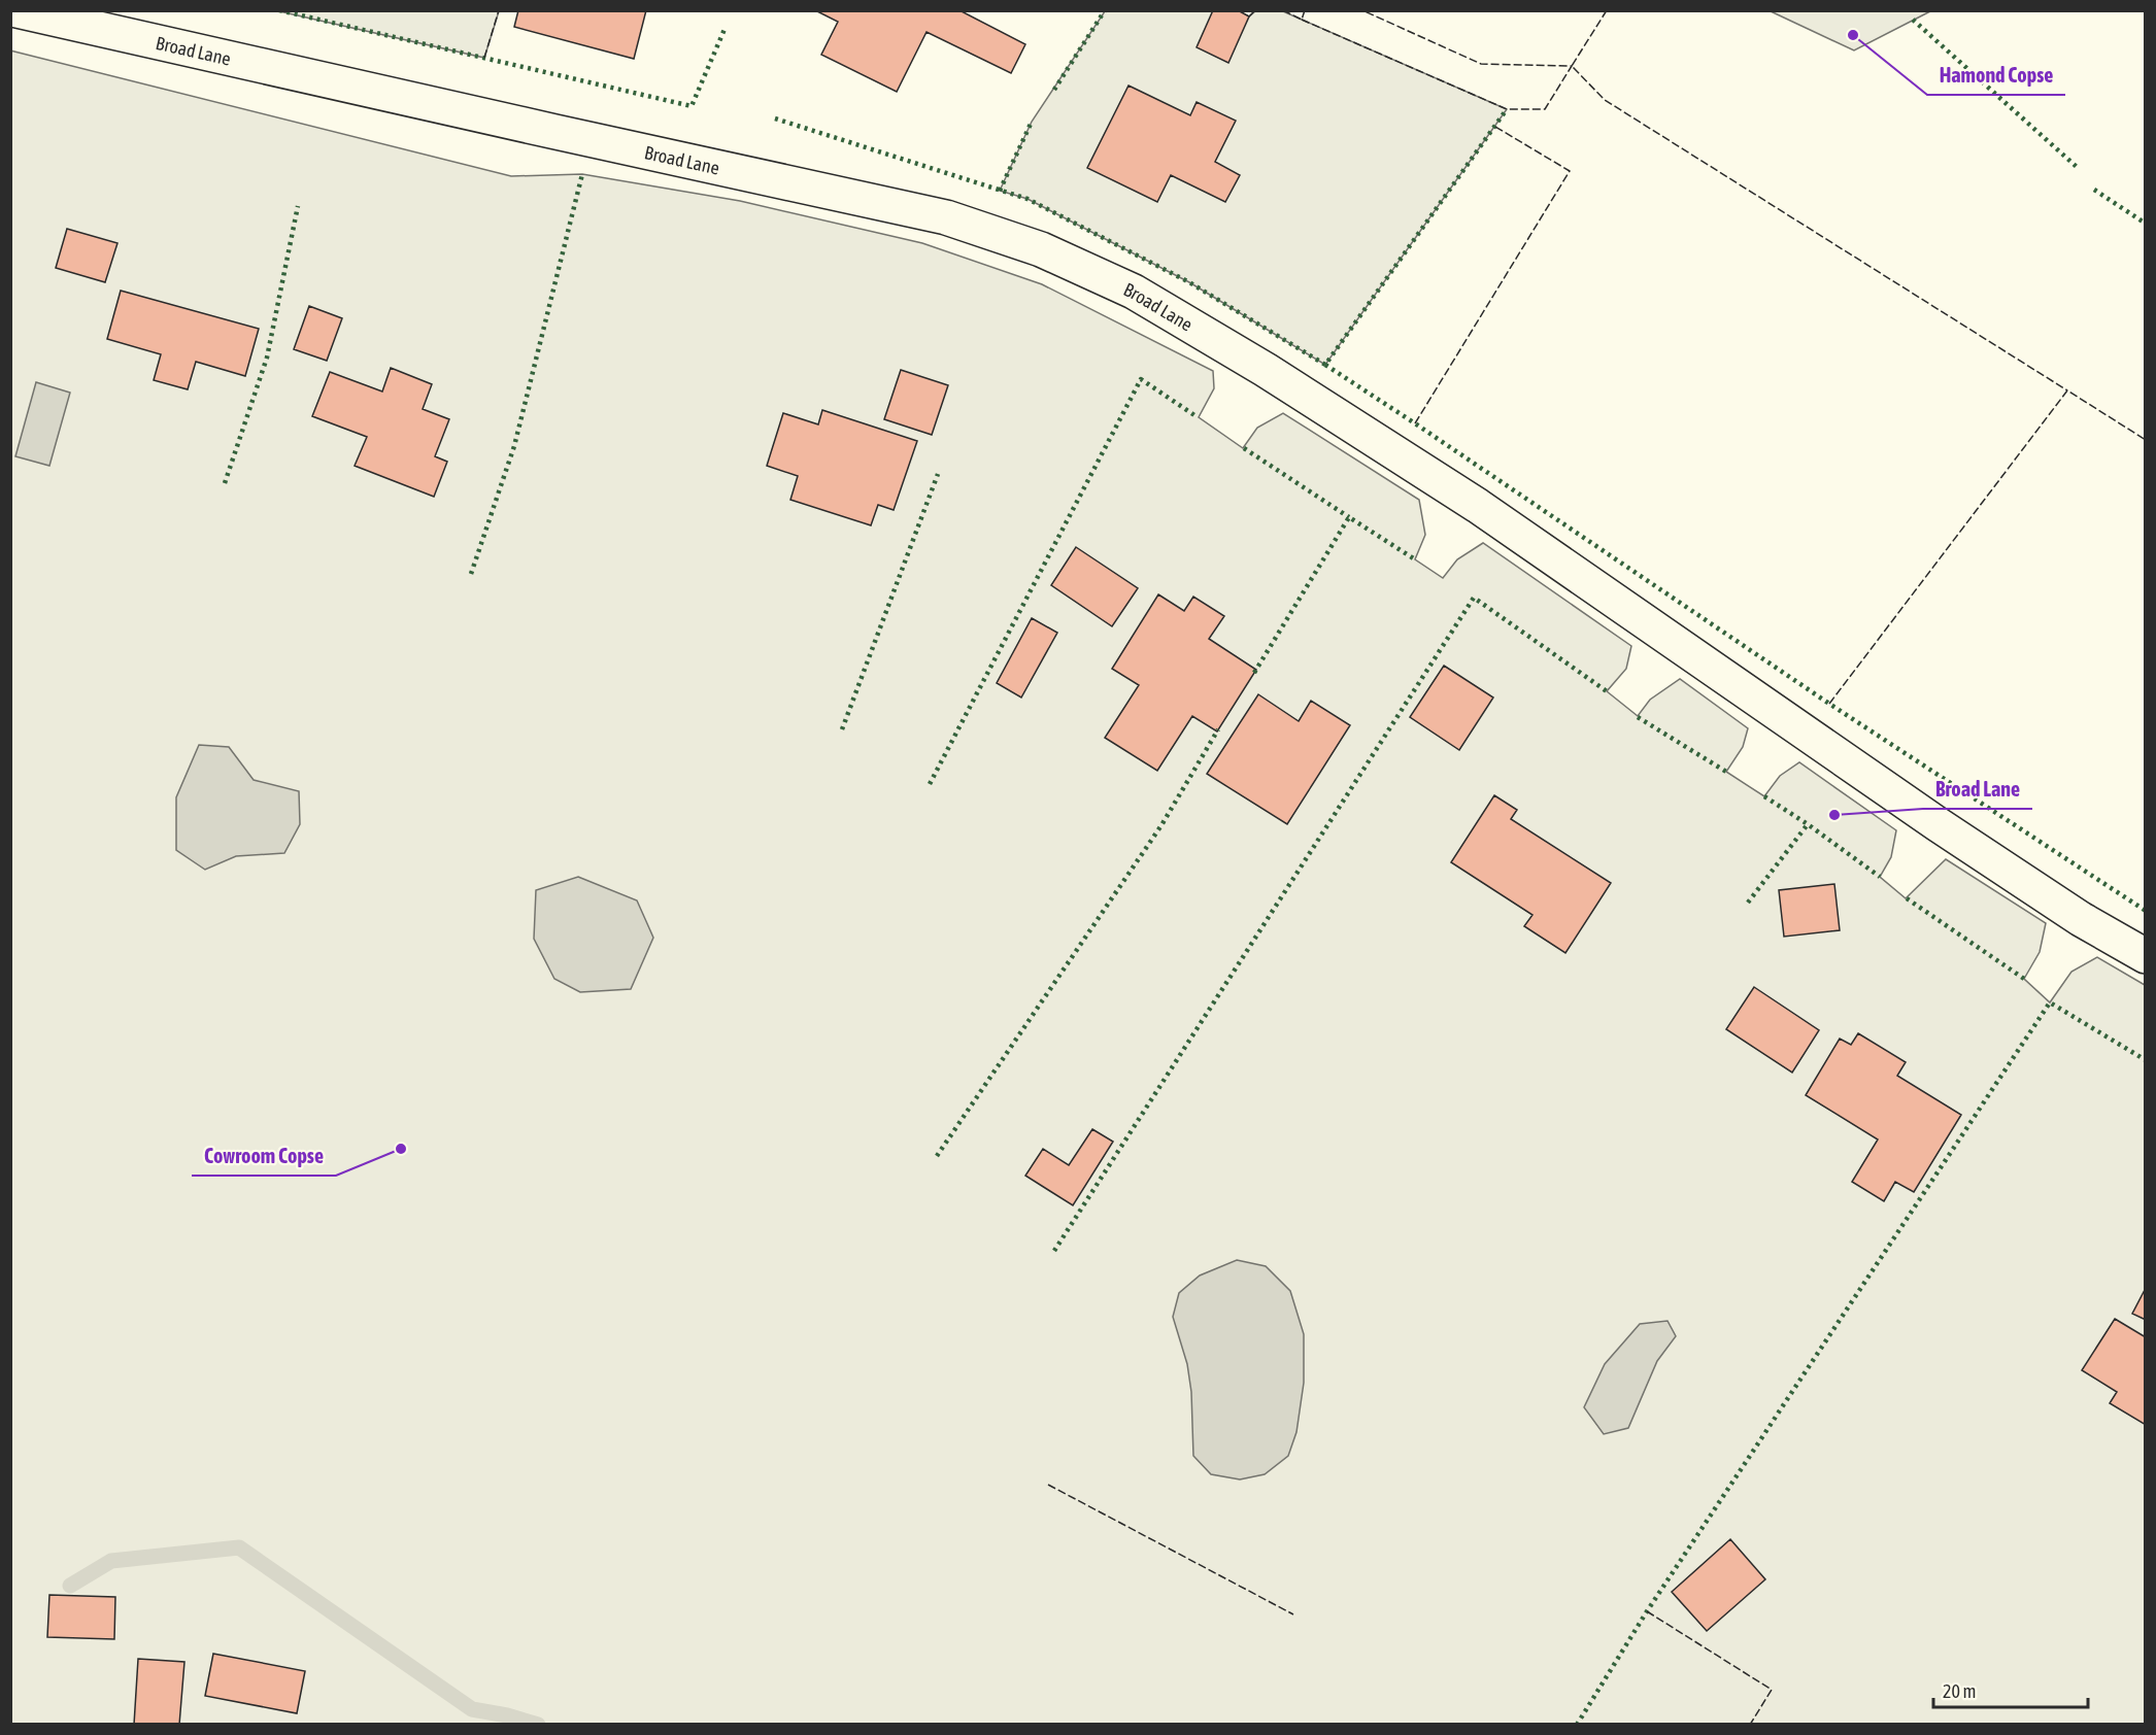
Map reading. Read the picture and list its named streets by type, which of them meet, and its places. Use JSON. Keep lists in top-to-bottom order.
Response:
{
  "streets": {
    "street": ["Broad Lane"]
  },
  "places": ["Hamond Copse", "Broad Lane", "Cowroom Copse"],
  "scale_bar": "20 m"
}
